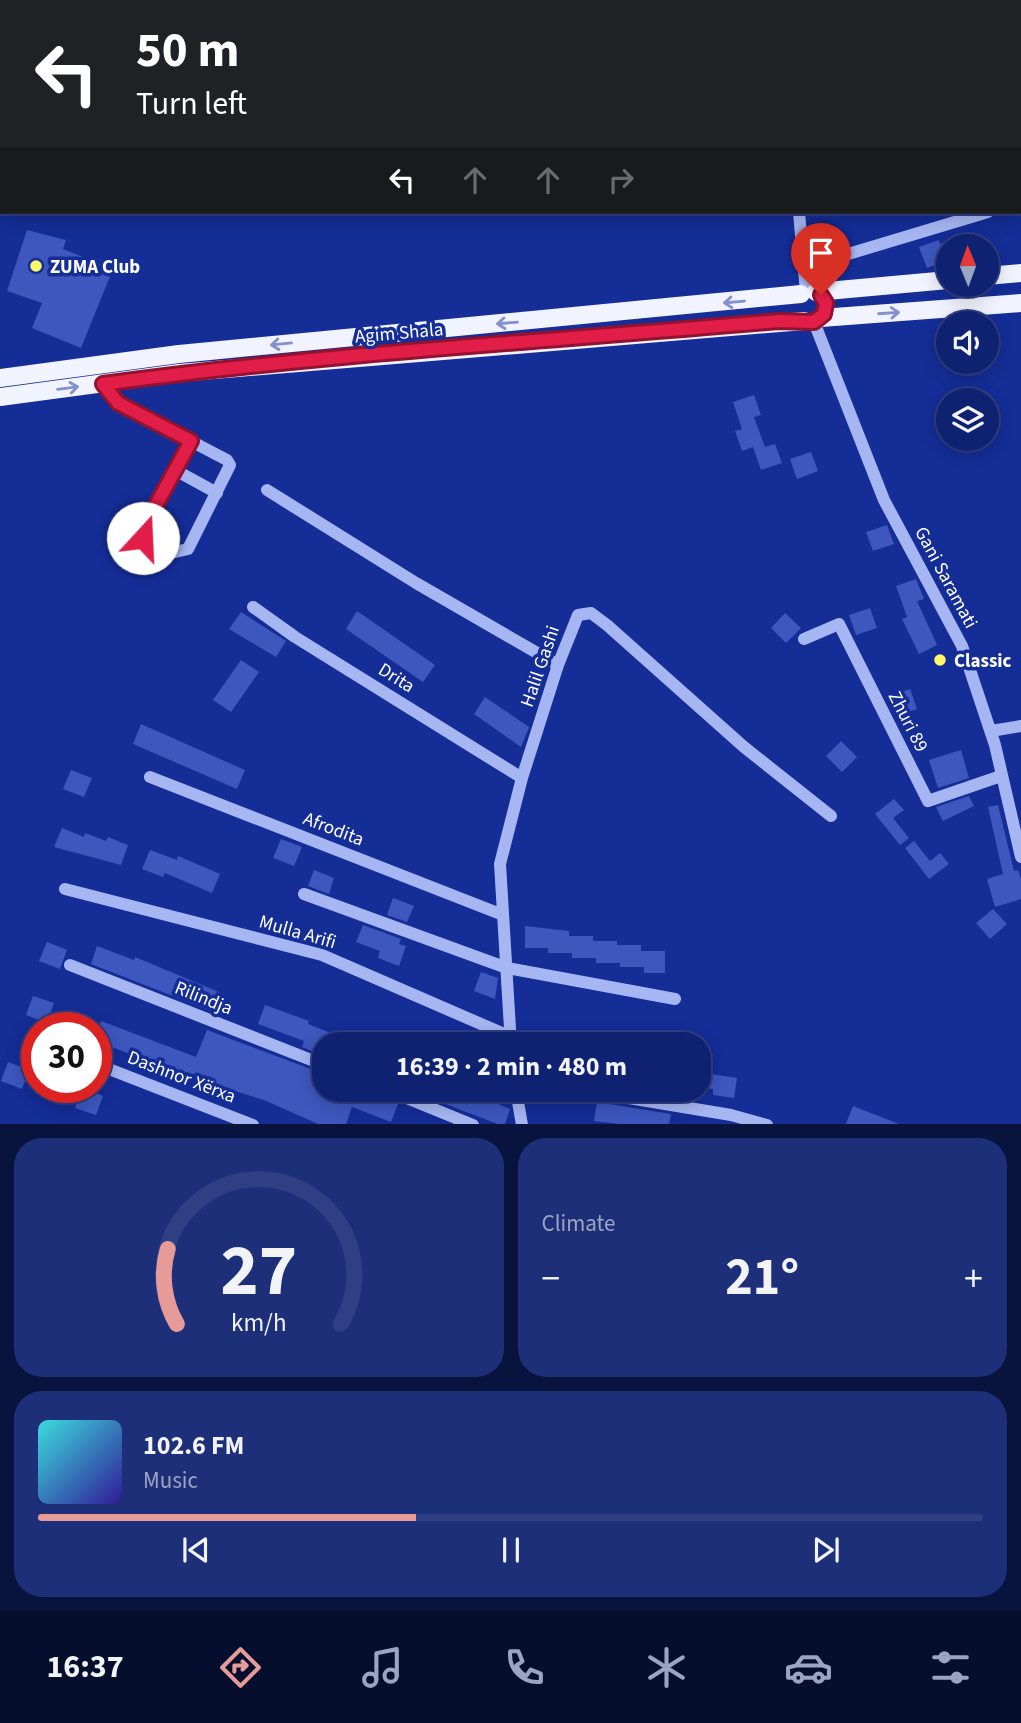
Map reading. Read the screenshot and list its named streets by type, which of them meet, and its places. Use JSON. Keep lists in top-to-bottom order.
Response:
{
  "streets": {
    "main road": ["Agim Shala"],
    "street": [
      "Gani Saramati",
      "Halil Gashi",
      "Drita",
      "Zhuri 89",
      "Afrodita",
      "Mulla Arifi",
      "Rilindja",
      "Dashnor Xërxa"
    ]
  },
  "crossings": [
    ["Agim Shala", "Gani Saramati"],
    ["Gani Saramati", "Zhuri 89"],
    ["Halil Gashi", "Drita"],
    ["Halil Gashi", "Afrodita"]
  ],
  "places": ["ZUMA Club", "Classic"],
  "north": "top",
  "page": {
    "turn": ["50 m", "Turn left"],
    "limit": "30",
    "trip": "16:39 · 2 min · 480 m",
    "tile": "Climate",
    "heat": ["−", "21°", "+"],
    "song": ["102.6 FM", "Music"],
    "tabs": "16:37",
    "gauge": ["27", "km/h"]
  }
}
